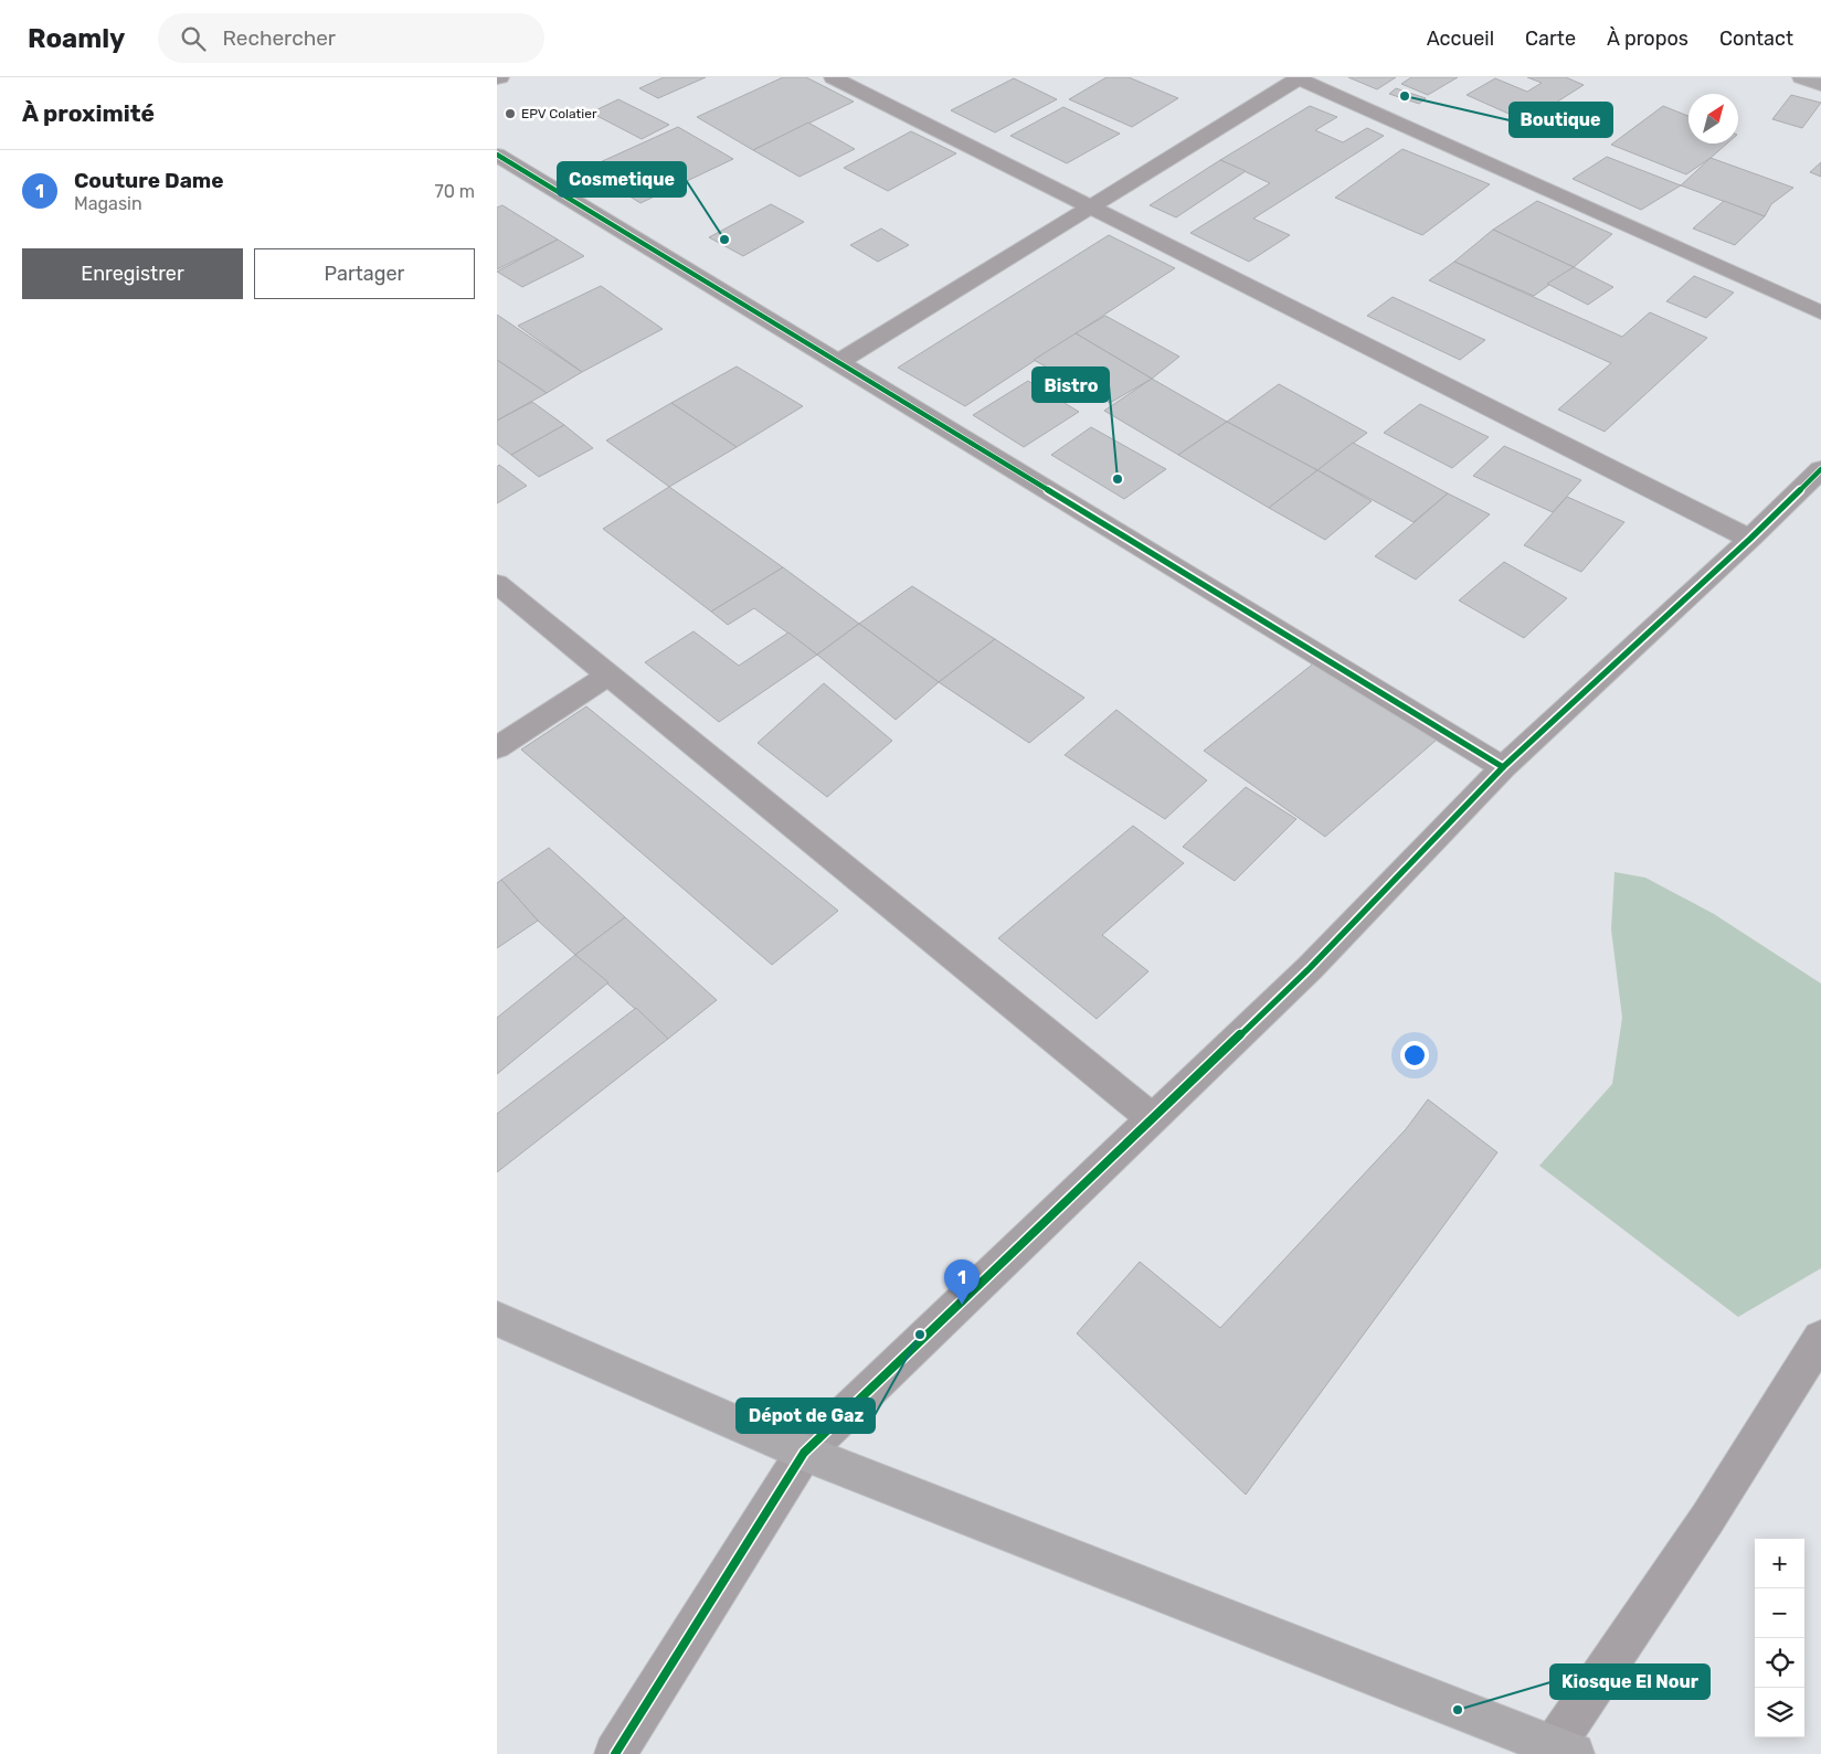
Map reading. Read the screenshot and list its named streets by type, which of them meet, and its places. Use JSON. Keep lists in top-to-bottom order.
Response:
{
  "places": [
    "Boutique",
    "EPV Colatier",
    "Cosmetique",
    "Bistro",
    "Dépot de Gaz",
    "Kiosque El Nour"
  ],
  "north": "top right",
  "page": {
    "header": "Roamly",
    "search": "Rechercher",
    "nav": [
      "Accueil",
      "Carte",
      "À propos",
      "Contact"
    ],
    "heading": "À proximité",
    "list": [
      {
        "mark": "1",
        "name": "Couture Dame",
        "note": "Magasin",
        "value": "70 m"
      }
    ],
    "buttons": ["Enregistrer", "Partager"],
    "pins": "1",
    "map_buttons": ["+", "−"]
  }
}
